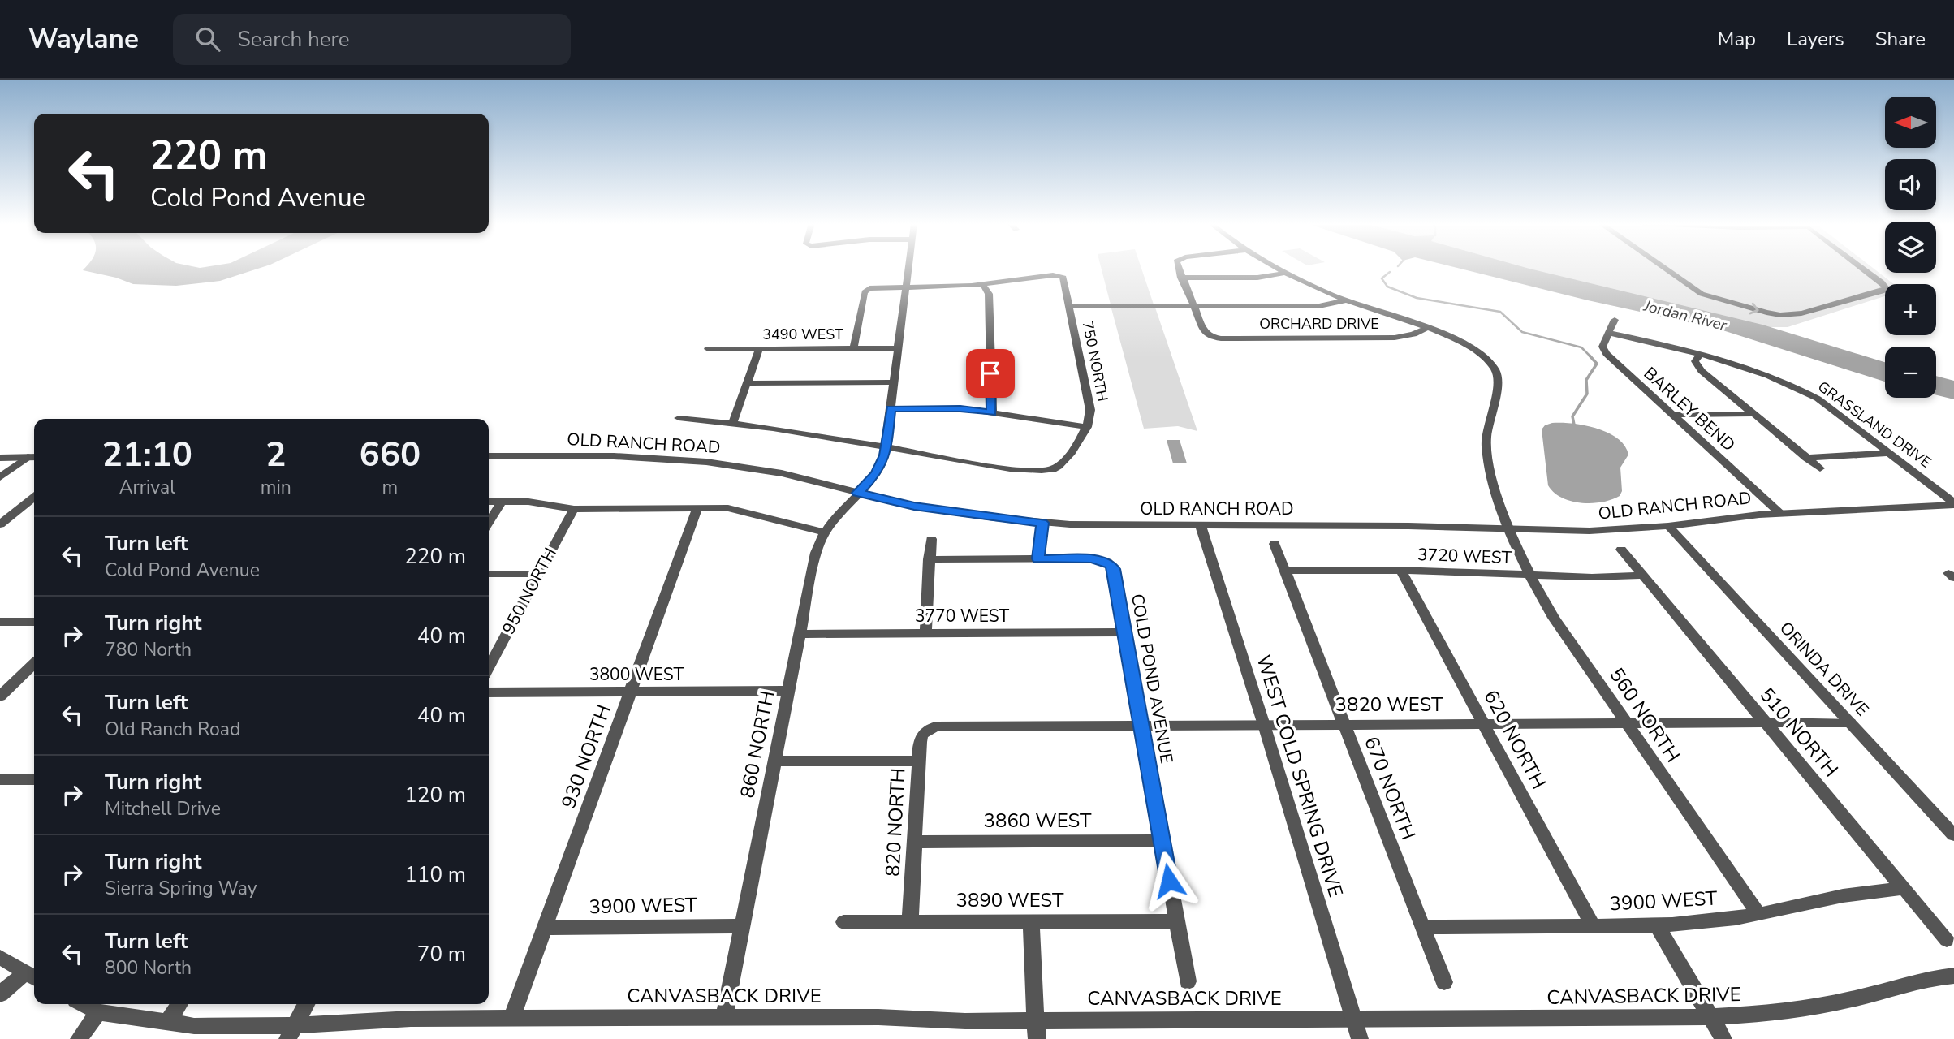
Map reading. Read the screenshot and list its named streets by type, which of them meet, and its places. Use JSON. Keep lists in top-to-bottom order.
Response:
{
  "streets": {
    "street": [
      "ORCHARD DRIVE",
      "3490 WEST",
      "750 NORTH",
      "BARLEY BEND",
      "GRASSLAND DRIVE",
      "OLD RANCH ROAD",
      "3720 WEST",
      "950 NORTH",
      "3770 WEST",
      "ORINDA DRIVE",
      "3800 WEST",
      "COLD POND AVENUE",
      "3820 WEST",
      "560 NORTH",
      "510 NORTH",
      "620 NORTH",
      "860 NORTH",
      "930 NORTH",
      "WEST COLD SPRING DRIVE",
      "670 NORTH",
      "3860 WEST",
      "820 NORTH",
      "3890 WEST",
      "3900 WEST",
      "CANVASBACK DRIVE"
    ]
  },
  "crossings": [
    ["ORCHARD DRIVE", "560 NORTH"],
    ["3490 WEST", "860 NORTH"],
    ["750 NORTH", "860 NORTH"],
    ["BARLEY BEND", "GRASSLAND DRIVE"],
    ["BARLEY BEND", "OLD RANCH ROAD"],
    ["GRASSLAND DRIVE", "OLD RANCH ROAD"],
    ["OLD RANCH ROAD", "ORINDA DRIVE"],
    ["OLD RANCH ROAD", "560 NORTH"],
    ["OLD RANCH ROAD", "860 NORTH"],
    ["OLD RANCH ROAD", "WEST COLD SPRING DRIVE"],
    ["3720 WEST", "560 NORTH"],
    ["3720 WEST", "510 NORTH"],
    ["3720 WEST", "620 NORTH"],
    ["3720 WEST", "670 NORTH"],
    ["3770 WEST", "COLD POND AVENUE"],
    ["3770 WEST", "860 NORTH"],
    ["ORINDA DRIVE", "3820 WEST"],
    ["3800 WEST", "860 NORTH"],
    ["3800 WEST", "930 NORTH"],
    ["COLD POND AVENUE", "3820 WEST"],
    ["COLD POND AVENUE", "3860 WEST"],
    ["COLD POND AVENUE", "3890 WEST"],
    ["3820 WEST", "560 NORTH"],
    ["3820 WEST", "510 NORTH"],
    ["3820 WEST", "620 NORTH"],
    ["3820 WEST", "WEST COLD SPRING DRIVE"],
    ["3820 WEST", "670 NORTH"],
    ["3820 WEST", "820 NORTH"],
    ["560 NORTH", "3900 WEST"],
    ["510 NORTH", "3900 WEST"],
    ["620 NORTH", "3900 WEST"],
    ["860 NORTH", "3900 WEST"],
    ["860 NORTH", "CANVASBACK DRIVE"],
    ["930 NORTH", "3900 WEST"],
    ["930 NORTH", "CANVASBACK DRIVE"],
    ["WEST COLD SPRING DRIVE", "CANVASBACK DRIVE"],
    ["670 NORTH", "3900 WEST"],
    ["3860 WEST", "820 NORTH"],
    ["820 NORTH", "3890 WEST"]
  ],
  "water": ["Jordan River"],
  "north": "left",
  "page": {
    "header": "Waylane",
    "search": "Search here",
    "nav": ["Map", "Layers", "Share"],
    "map_buttons": ["+", "−"],
    "turn": ["220 m", "Cold Pond Avenue"],
    "eta": [
      "21:10",
      "Arrival",
      "2",
      "min",
      "660",
      "m"
    ],
    "list": [
      {
        "name": "Turn left",
        "note": "Cold Pond Avenue",
        "value": "220 m"
      },
      {
        "name": "Turn right",
        "note": "780 North",
        "value": "40 m"
      },
      {
        "name": "Turn left",
        "note": "Old Ranch Road",
        "value": "40 m"
      },
      {
        "name": "Turn right",
        "note": "Mitchell Drive",
        "value": "120 m"
      },
      {
        "name": "Turn right",
        "note": "Sierra Spring Way",
        "value": "110 m"
      },
      {
        "name": "Turn left",
        "note": "800 North",
        "value": "70 m"
      }
    ]
  }
}
